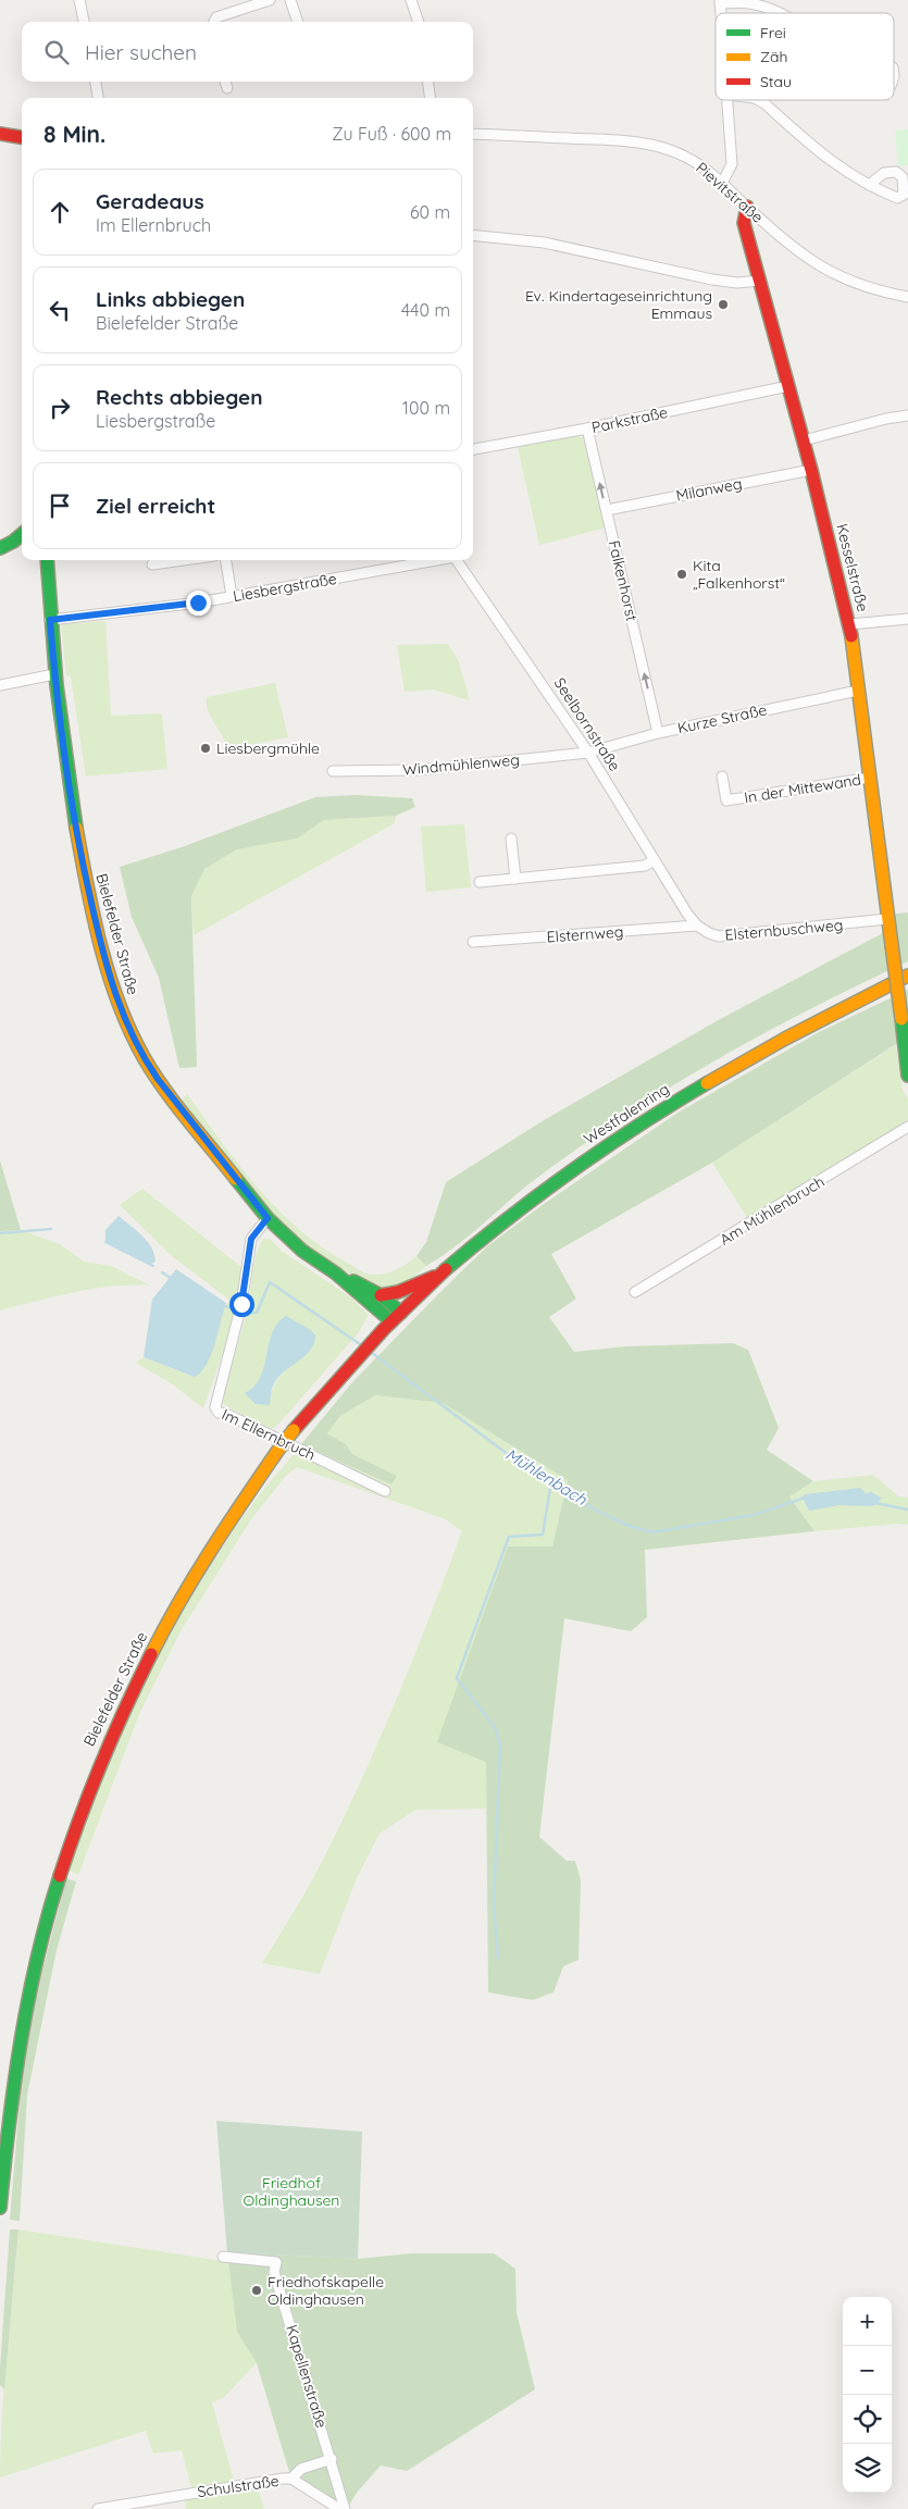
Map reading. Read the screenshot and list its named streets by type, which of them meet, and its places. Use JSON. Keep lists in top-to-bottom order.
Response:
{
  "streets": {
    "main road": ["Kesselstraße", "Bielefelder Straße", "Westfalenring"],
    "street": [
      "Pievitstraße",
      "Parkstraße",
      "Milanweg",
      "Falkenhorst",
      "Liesbergstraße",
      "Kurze Straße",
      "Seelbornstraße",
      "Windmühlenweg",
      "In der Mittewand",
      "Elsternbuschweg",
      "Elsternweg",
      "Am Mühlenbruch",
      "Im Ellernbruch",
      "Kapellenstraße",
      "Schulstraße"
    ]
  },
  "crossings": [
    ["Pievitstraße", "Kesselstraße"],
    ["Parkstraße", "Kesselstraße"],
    ["Parkstraße", "Falkenhorst"],
    ["Milanweg", "Kesselstraße"],
    ["Milanweg", "Falkenhorst"],
    ["Kesselstraße", "Kurze Straße"],
    ["Kesselstraße", "In der Mittewand"],
    ["Kesselstraße", "Elsternbuschweg"],
    ["Falkenhorst", "Kurze Straße"],
    ["Liesbergstraße", "Bielefelder Straße"],
    ["Kurze Straße", "Seelbornstraße"],
    ["Kurze Straße", "Windmühlenweg"],
    ["Seelbornstraße", "Windmühlenweg"],
    ["Seelbornstraße", "Elsternbuschweg"],
    ["Elsternbuschweg", "Elsternweg"],
    ["Bielefelder Straße", "Westfalenring"],
    ["Bielefelder Straße", "Im Ellernbruch"]
  ],
  "one_way": ["Falkenhorst"],
  "water": ["Mühlenbach"],
  "parks": ["Friedhof Oldinghausen"],
  "places": [
    "Ev. Kindertageseinrichtung Emmaus",
    "Kita „Falkenhorst“",
    "Liesbergmühle",
    "Friedhofskapelle Oldinghausen"
  ],
  "legend": ["Frei", "Zäh", "Stau"],
  "page": {
    "search": "Hier suchen",
    "heading": ["8 Min.", "Zu Fuß · 600 m"],
    "list": [
      ["Geradeaus", "Im Ellernbruch", "60 m"],
      ["Links abbiegen", "Bielefelder Straße", "440 m"],
      ["Rechts abbiegen", "Liesbergstraße", "100 m"],
      "Ziel erreicht"
    ],
    "map_buttons": ["+", "−"]
  }
}
